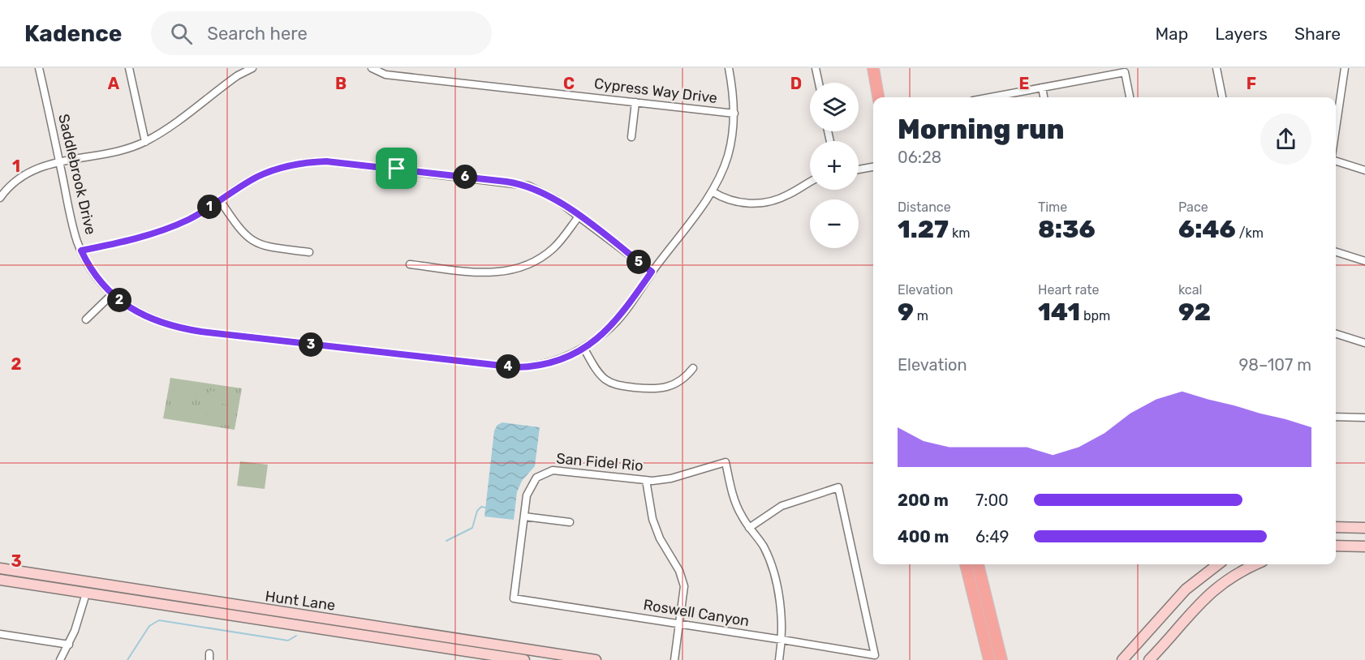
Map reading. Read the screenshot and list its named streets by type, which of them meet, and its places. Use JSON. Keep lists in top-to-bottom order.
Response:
{
  "streets": {
    "main road": ["Hunt Lane"],
    "street": [
      "Cypress Way Drive",
      "Saddlebrook Drive",
      "San Fidel Rio",
      "Roswell Canyon"
    ]
  },
  "crossings": [
    ["Cypress Way Drive", "Saddlebrook Drive"],
    ["San Fidel Rio", "Roswell Canyon"]
  ],
  "page": {
    "header": "Kadence",
    "search": "Search here",
    "nav": ["Map", "Layers", "Share"],
    "map_buttons": ["+", "−"],
    "heading": ["Morning run", "06:28"],
    "pins": [
      "6",
      "1",
      "5",
      "2",
      "3",
      "4"
    ],
    "stats": [
      ["Distance", "1.27 km"],
      ["Time", "8:36"],
      ["Pace", "6:46 /km"],
      ["Elevation", "9 m"],
      ["Heart rate", "141 bpm"],
      ["kcal", "92"]
    ],
    "chart": ["Elevation", "98–107 m"],
    "list": [
      {
        "name": "200 m",
        "note": "7:00"
      },
      {
        "name": "400 m",
        "note": "6:49"
      }
    ]
  },
  "grid": {
    "columns": [
      "A",
      "B",
      "C",
      "D",
      "E",
      "F"
    ],
    "rows": ["1", "2", "3"]
  }
}
